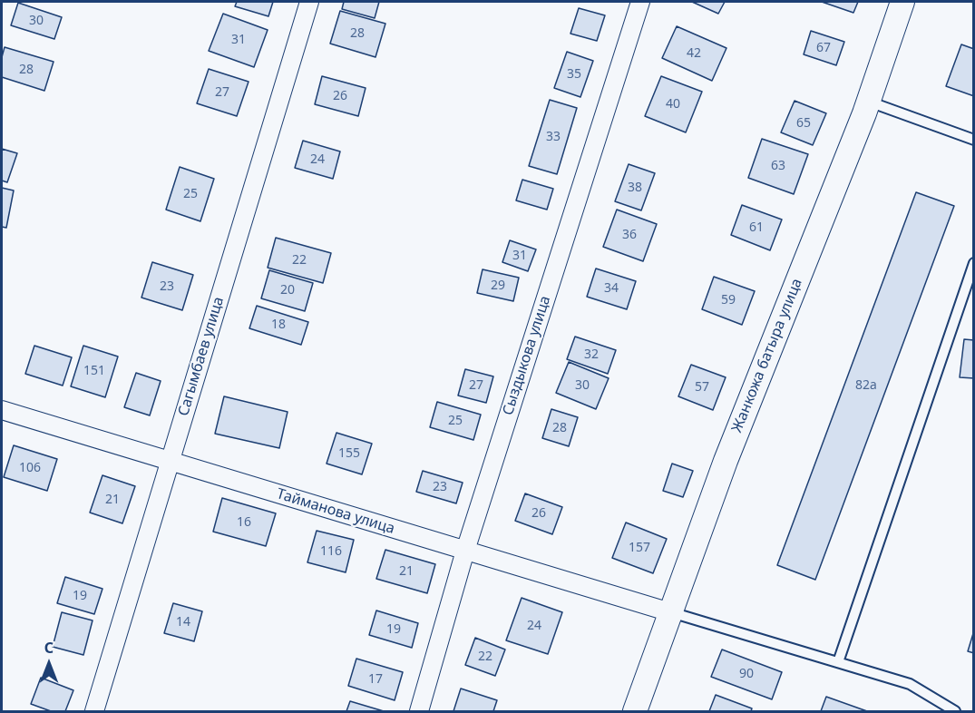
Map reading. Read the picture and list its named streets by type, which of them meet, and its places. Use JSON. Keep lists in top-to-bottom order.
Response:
{
  "streets": {
    "street": [
      "Сыздыкова улица",
      "Жанкожа батыра улица",
      "Сагымбаев улица",
      "Тайманова улица"
    ]
  },
  "crossings": [
    ["Сыздыкова улица", "Тайманова улица"],
    ["Жанкожа батыра улица", "Тайманова улица"],
    ["Сагымбаев улица", "Тайманова улица"]
  ],
  "house_numbers": [
    "30",
    "28",
    "31",
    "67",
    "42",
    "28",
    "35",
    "27",
    "26",
    "40",
    "65",
    "33",
    "24",
    "63",
    "38",
    "25",
    "61",
    "36",
    "31",
    "22",
    "29",
    "23",
    "34",
    "20",
    "59",
    "18",
    "32",
    "151",
    "27",
    "30",
    "82а",
    "57",
    "25",
    "28",
    "155",
    "106",
    "23",
    "21",
    "26",
    "16",
    "157",
    "116",
    "21",
    "19",
    "14",
    "24",
    "19",
    "22",
    "90",
    "17"
  ],
  "north": "top"
}
